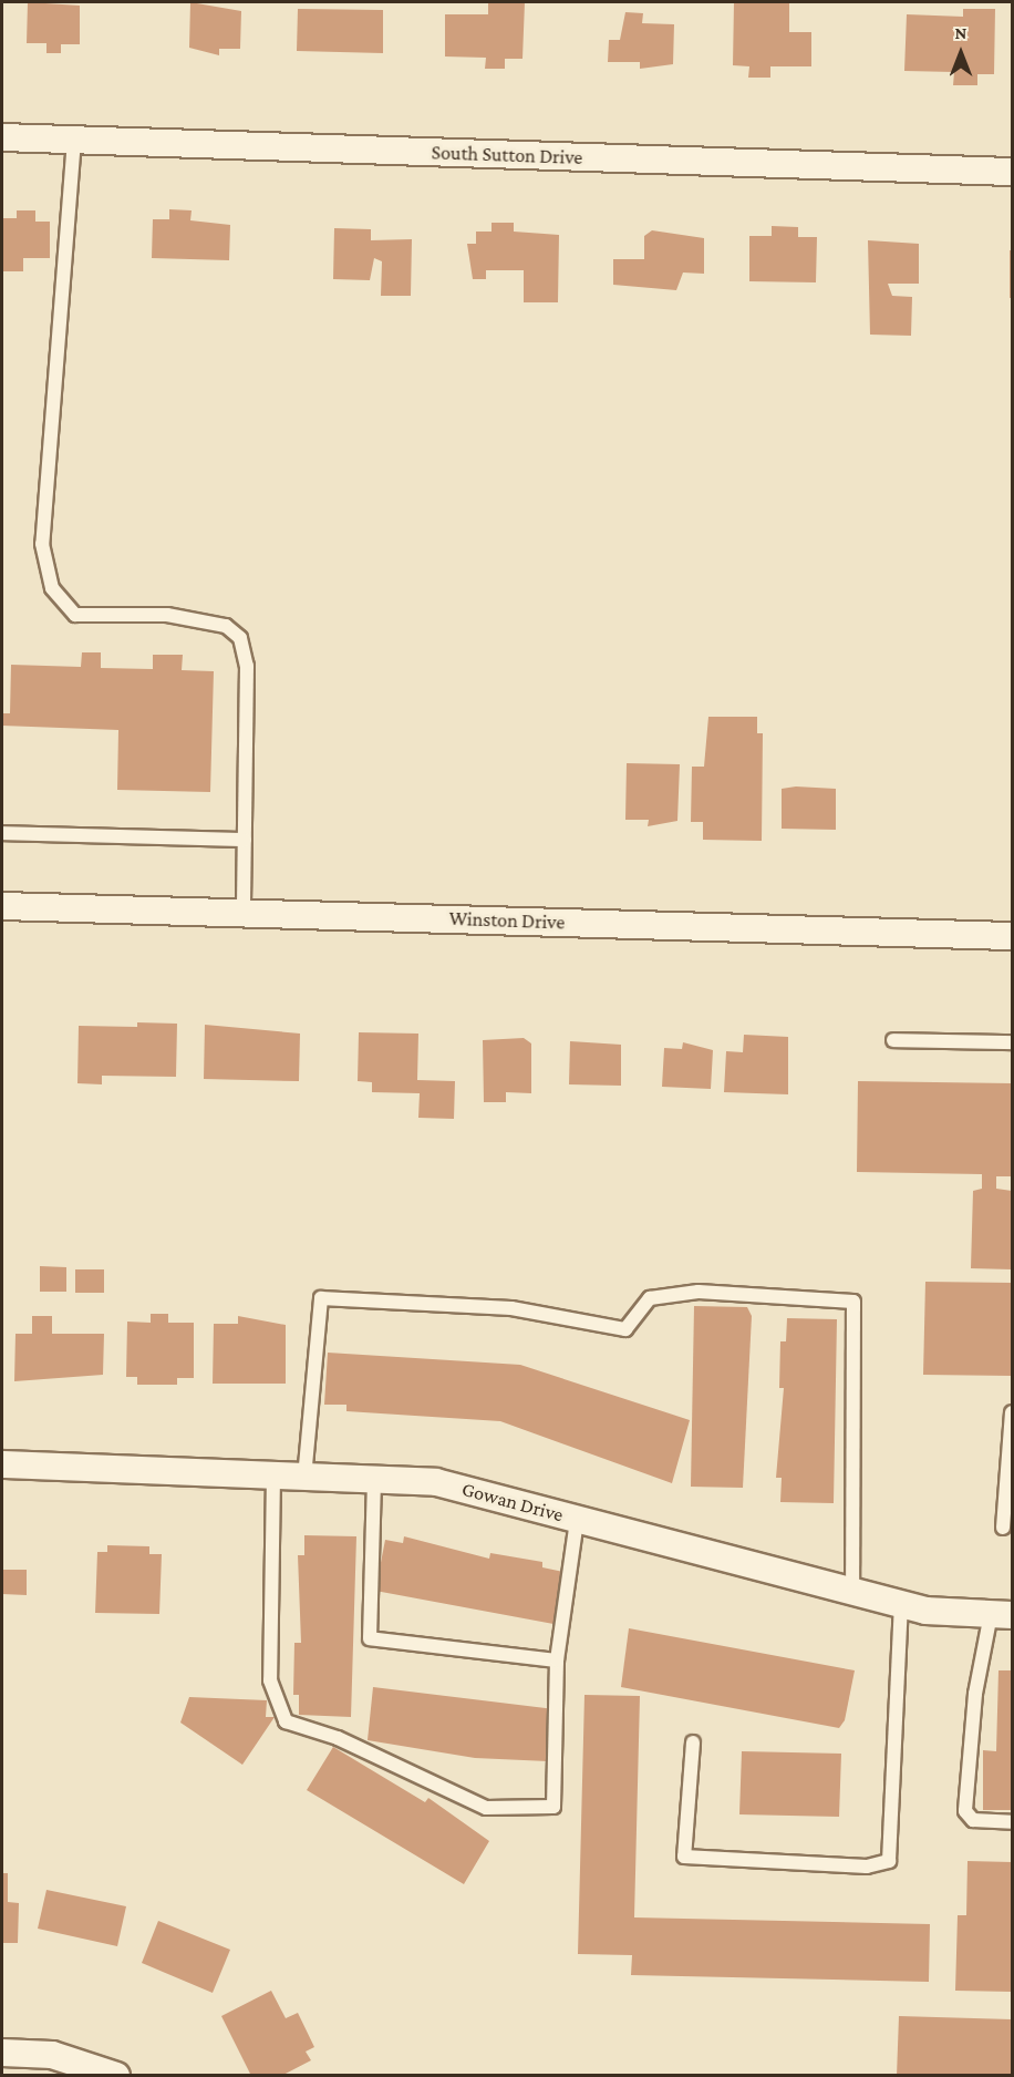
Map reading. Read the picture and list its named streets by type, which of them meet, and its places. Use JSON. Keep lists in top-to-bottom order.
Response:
{
  "streets": {
    "street": ["South Sutton Drive", "Winston Drive", "Gowan Drive"]
  },
  "north": "top"
}
